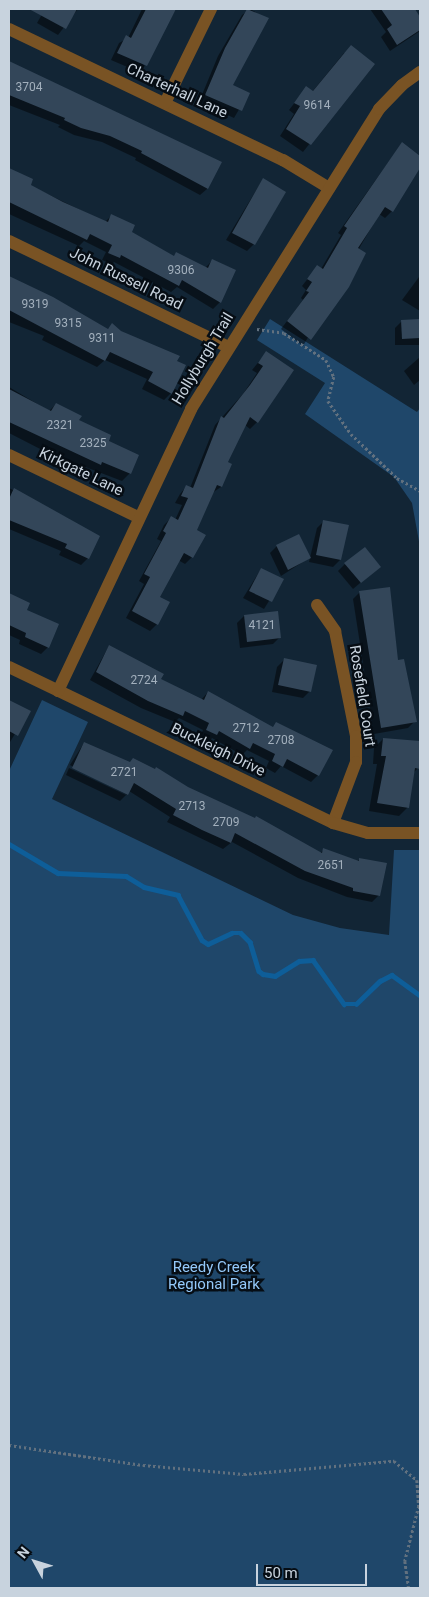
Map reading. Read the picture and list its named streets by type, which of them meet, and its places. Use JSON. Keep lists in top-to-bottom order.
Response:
{
  "streets": {
    "street": [
      "Charterhall Lane",
      "John Russell Road",
      "Hollyburgh Trail",
      "Kirkgate Lane",
      "Rosefield Court",
      "Buckleigh Drive"
    ]
  },
  "crossings": [
    ["Charterhall Lane", "Hollyburgh Trail"],
    ["John Russell Road", "Hollyburgh Trail"],
    ["Hollyburgh Trail", "Kirkgate Lane"],
    ["Hollyburgh Trail", "Buckleigh Drive"],
    ["Rosefield Court", "Buckleigh Drive"]
  ],
  "parks": ["Reedy Creek Regional Park"],
  "house_numbers": [
    "3704",
    "9614",
    "9306",
    "9319",
    "9315",
    "9311",
    "2321",
    "2325",
    "4121",
    "2724",
    "2712",
    "2708",
    "2721",
    "2713",
    "2709",
    "2651"
  ],
  "scale_bar": "50 m",
  "north": "top left"
}
